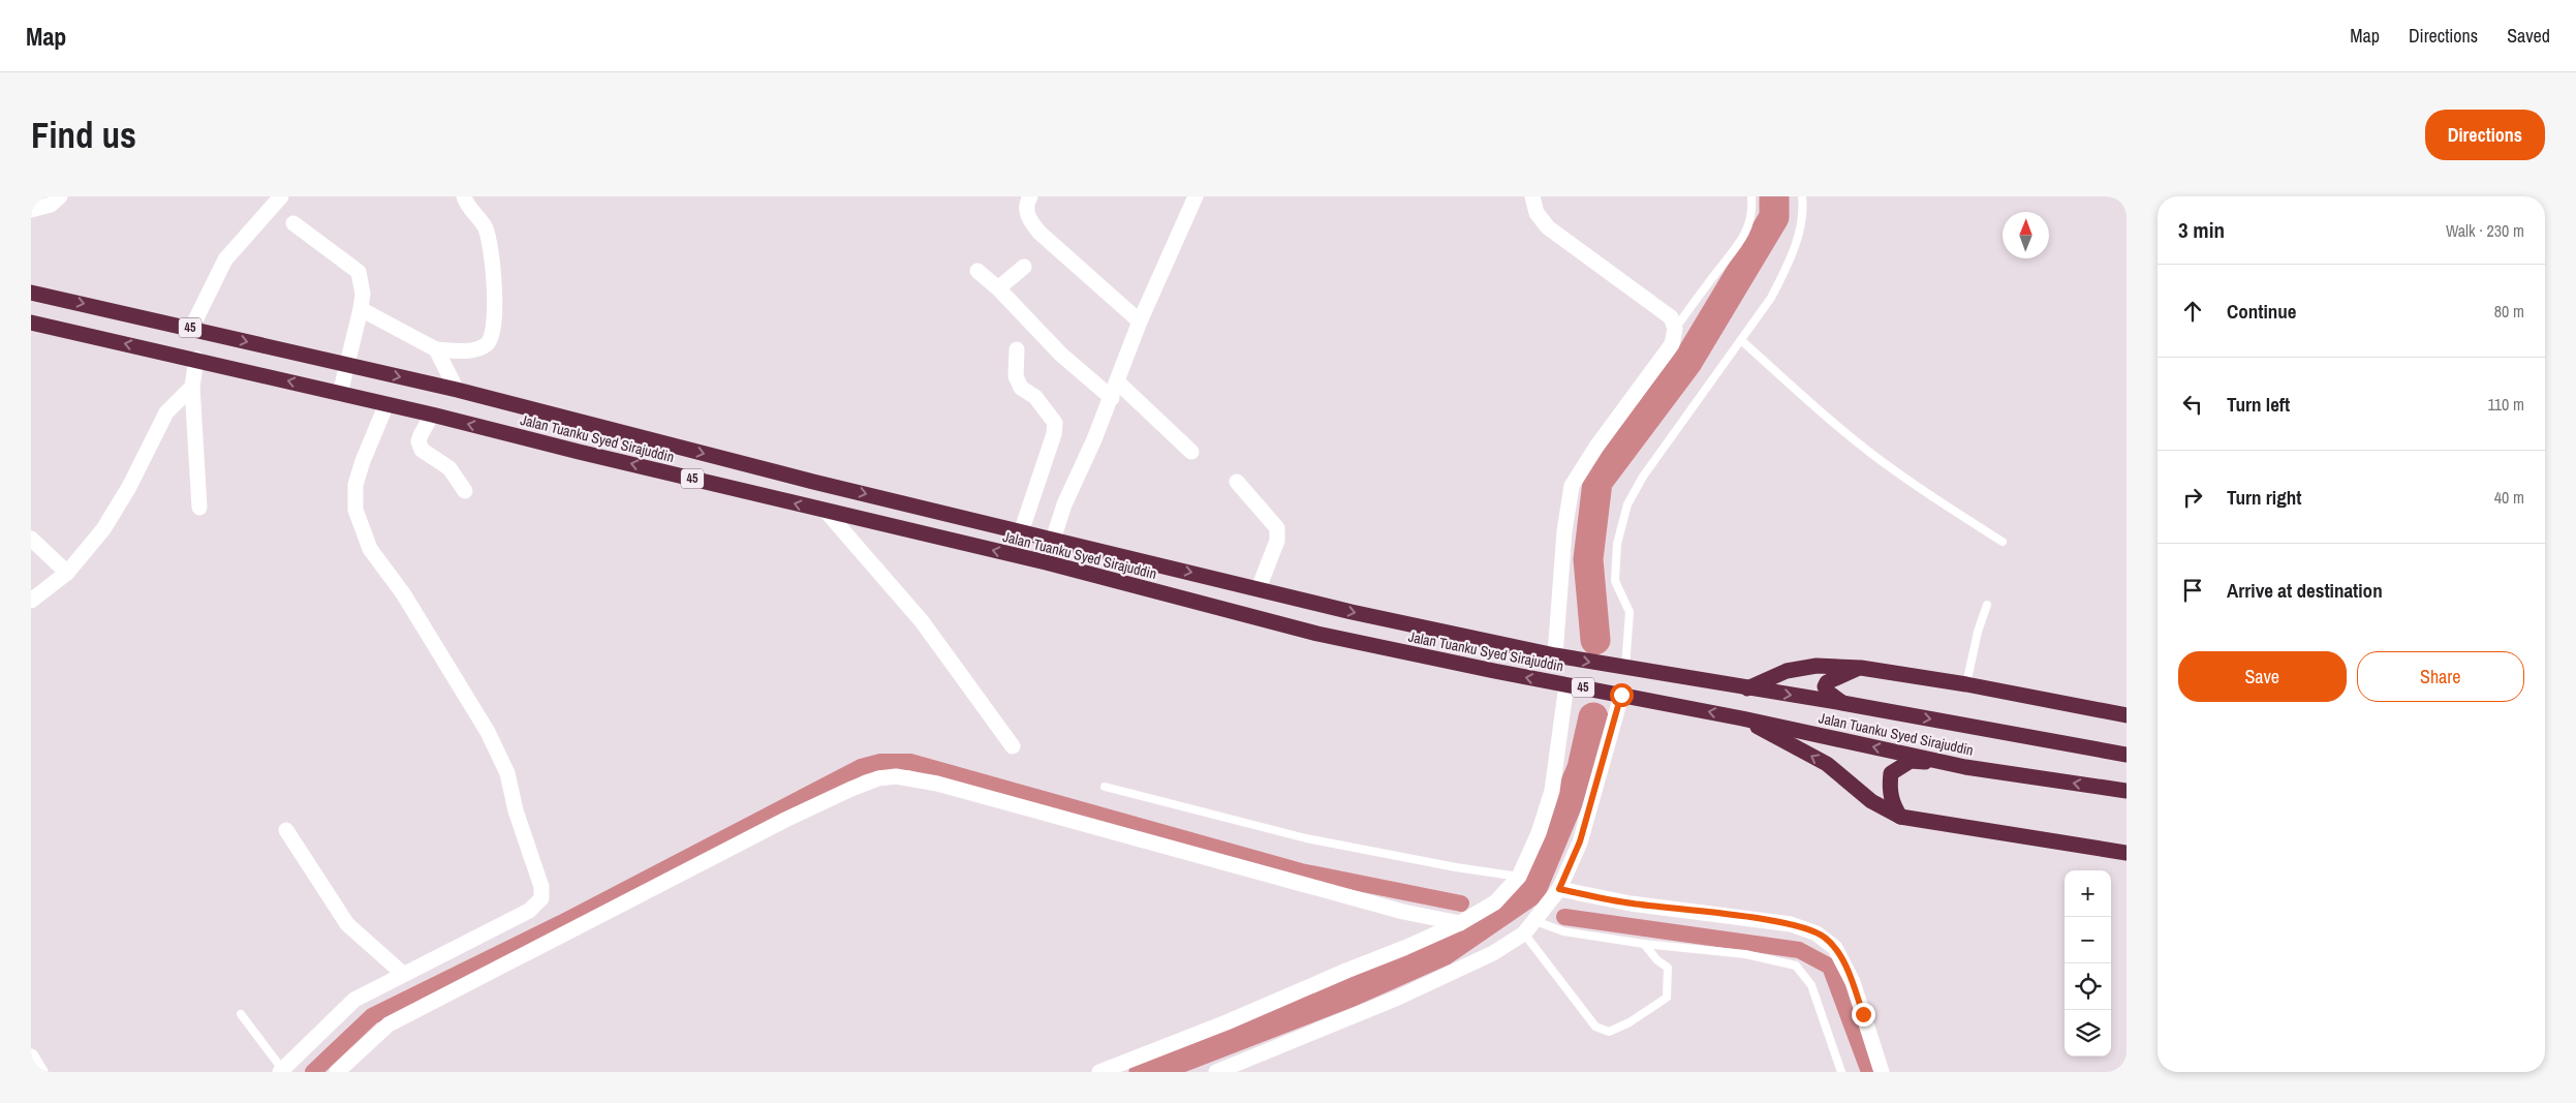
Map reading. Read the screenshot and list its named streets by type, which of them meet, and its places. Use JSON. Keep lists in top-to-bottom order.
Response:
{
  "streets": {
    "highway": ["45", "Jalan Tuanku Syed Sirajuddin"]
  },
  "north": "top",
  "page": {
    "header": "Map",
    "nav": ["Map", "Directions", "Saved"],
    "buttons": [
      "Directions",
      ["Save", "Share"]
    ],
    "title": "Find us",
    "heading": ["3 min", "Walk · 230 m"],
    "list": [
      ["Continue", "80 m"],
      ["Turn left", "110 m"],
      ["Turn right", "40 m"],
      "Arrive at destination"
    ],
    "map_buttons": ["+", "−"]
  }
}
